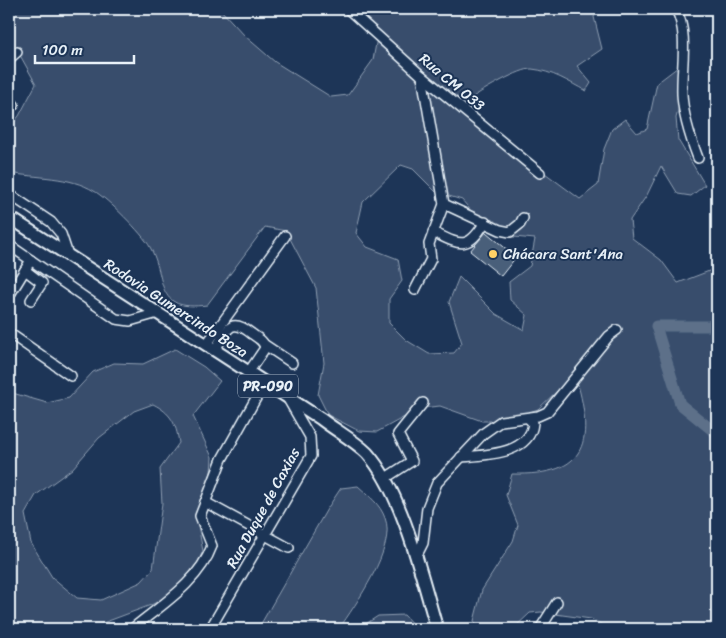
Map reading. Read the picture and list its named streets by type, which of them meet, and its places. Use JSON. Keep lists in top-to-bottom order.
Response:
{
  "streets": {
    "main road": ["Rodovia Gumercindo Boza", "PR-090"],
    "street": ["Rua CM 033", "Rua Duque de Caxias"]
  },
  "crossings": [
    ["Rodovia Gumercindo Boza", "Rua Duque de Caxias"]
  ],
  "places": ["Chácara Sant'Ana"],
  "scale_bar": "100 m"
}
